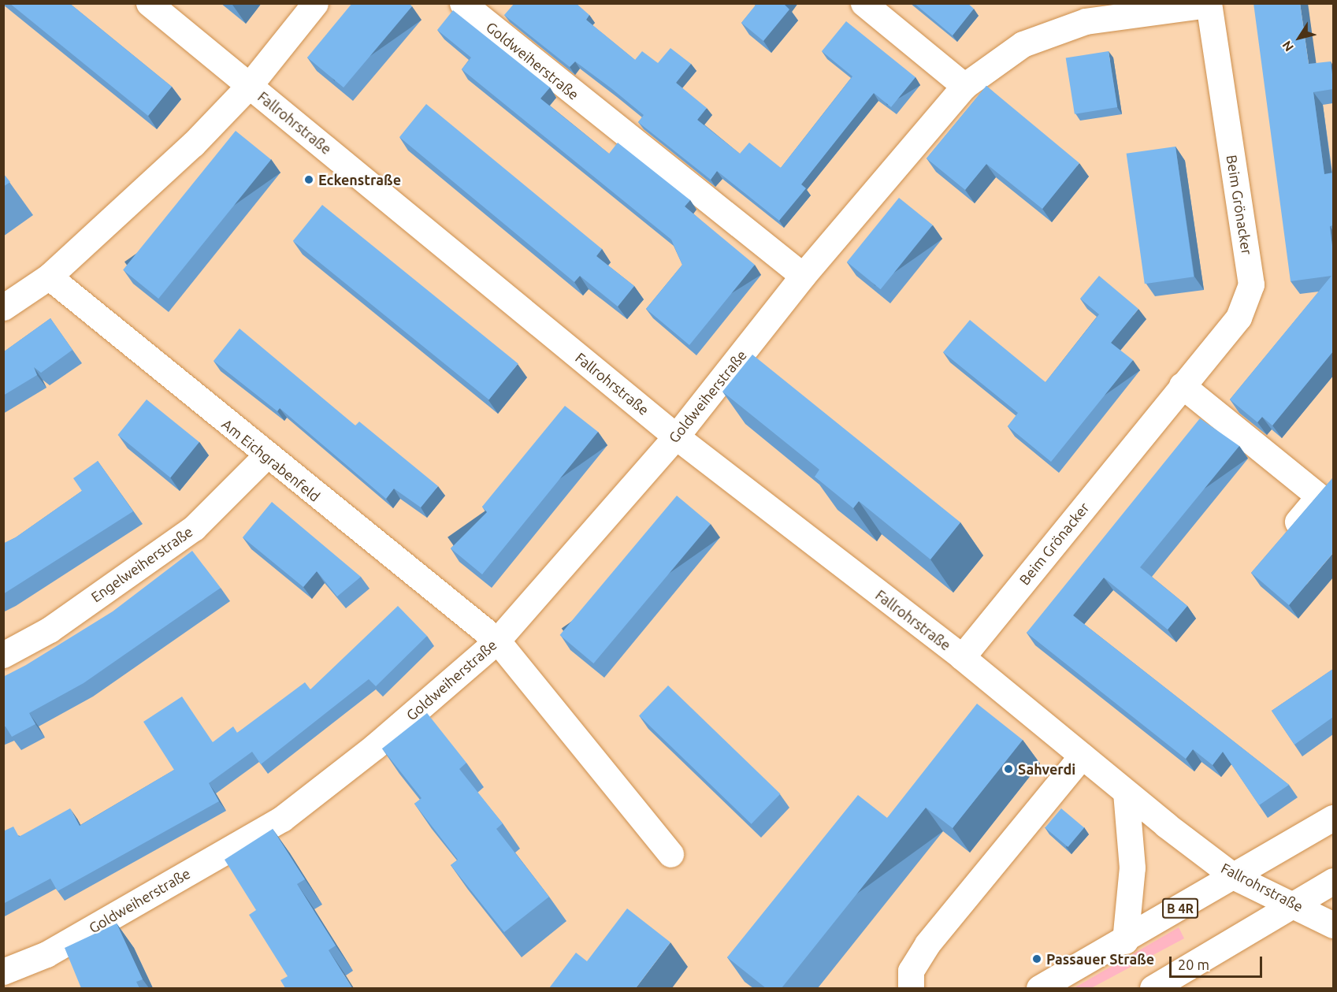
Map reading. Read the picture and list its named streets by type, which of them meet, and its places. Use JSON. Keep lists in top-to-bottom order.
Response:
{
  "streets": {
    "street": [
      "Goldweiherstraße",
      "Fallrohrstraße",
      "Beim Grönacker",
      "Am Eichgrabenfeld",
      "Engelweiherstraße",
      "B 4R"
    ]
  },
  "crossings": [
    ["Goldweiherstraße", "Fallrohrstraße"],
    ["Goldweiherstraße", "Beim Grönacker"],
    ["Goldweiherstraße", "Am Eichgrabenfeld"],
    ["Fallrohrstraße", "Beim Grönacker"],
    ["Fallrohrstraße", "B 4R"],
    ["Am Eichgrabenfeld", "Engelweiherstraße"]
  ],
  "places": ["Eckenstraße", "Sahverdi", "Passauer Straße"],
  "scale_bar": "20 m",
  "north": "bottom left"
}
